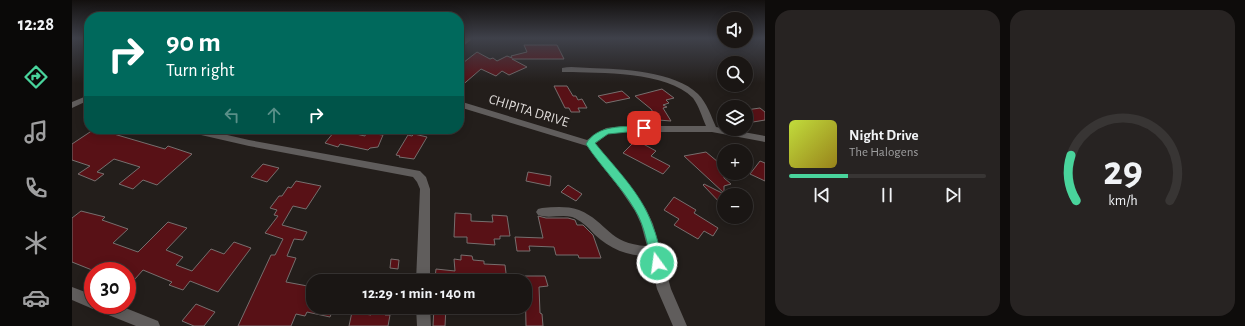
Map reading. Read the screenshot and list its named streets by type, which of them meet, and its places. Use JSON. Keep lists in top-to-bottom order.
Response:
{
  "streets": {
    "street": ["CHIPITA DRIVE"]
  },
  "page": {
    "tabs": "12:28",
    "map_buttons": ["+", "−"],
    "turn": ["90 m", "Turn right"],
    "song": ["Night Drive", "The Halogens"],
    "limit": "30",
    "trip": "12:29 · 1 min · 140 m",
    "gauge": ["29", "km/h"]
  }
}
